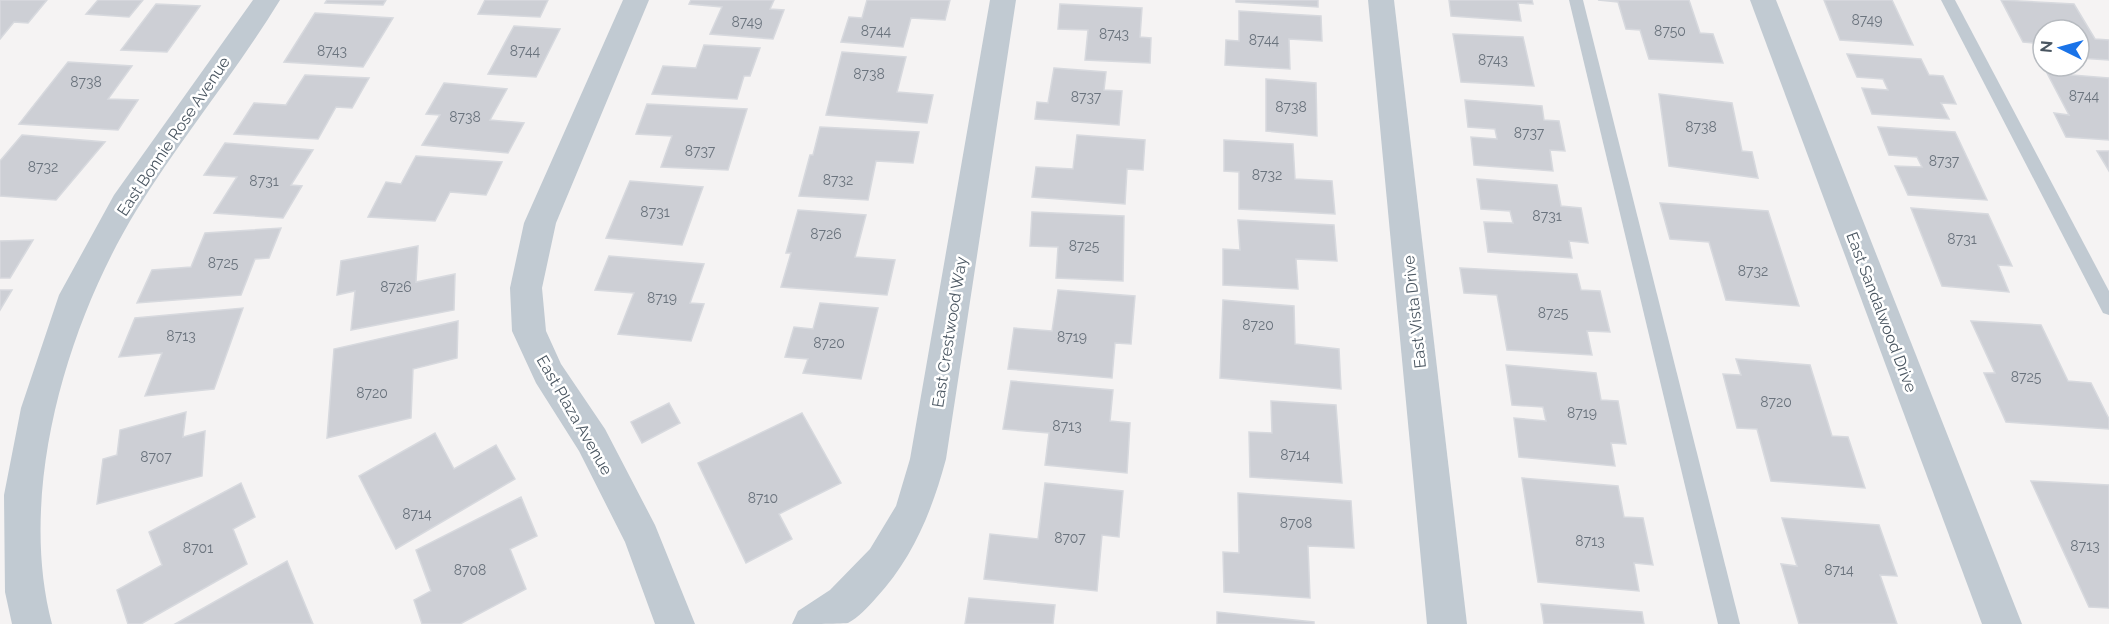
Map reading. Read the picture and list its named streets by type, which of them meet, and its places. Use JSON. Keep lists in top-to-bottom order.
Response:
{
  "streets": {
    "street": [
      "East Bonnie Rose Avenue",
      "East Vista Drive",
      "East Sandalwood Drive",
      "East Crestwood Way",
      "East Plaza Avenue"
    ]
  },
  "house_numbers": [
    "8749",
    "8749",
    "8744",
    "8750",
    "8743",
    "8744",
    "8743",
    "8744",
    "8743",
    "8738",
    "8738",
    "8744",
    "8737",
    "8738",
    "8738",
    "8738",
    "8737",
    "8737",
    "8737",
    "8732",
    "8732",
    "8732",
    "8731",
    "8731",
    "8731",
    "8726",
    "8731",
    "8725",
    "8725",
    "8732",
    "8726",
    "8719",
    "8725",
    "8720",
    "8713",
    "8719",
    "8720",
    "8725",
    "8720",
    "8720",
    "8719",
    "8713",
    "8714",
    "8707",
    "8710",
    "8714",
    "8708",
    "8707",
    "8713",
    "8713",
    "8701",
    "8708",
    "8714"
  ],
  "north": "left"
}
